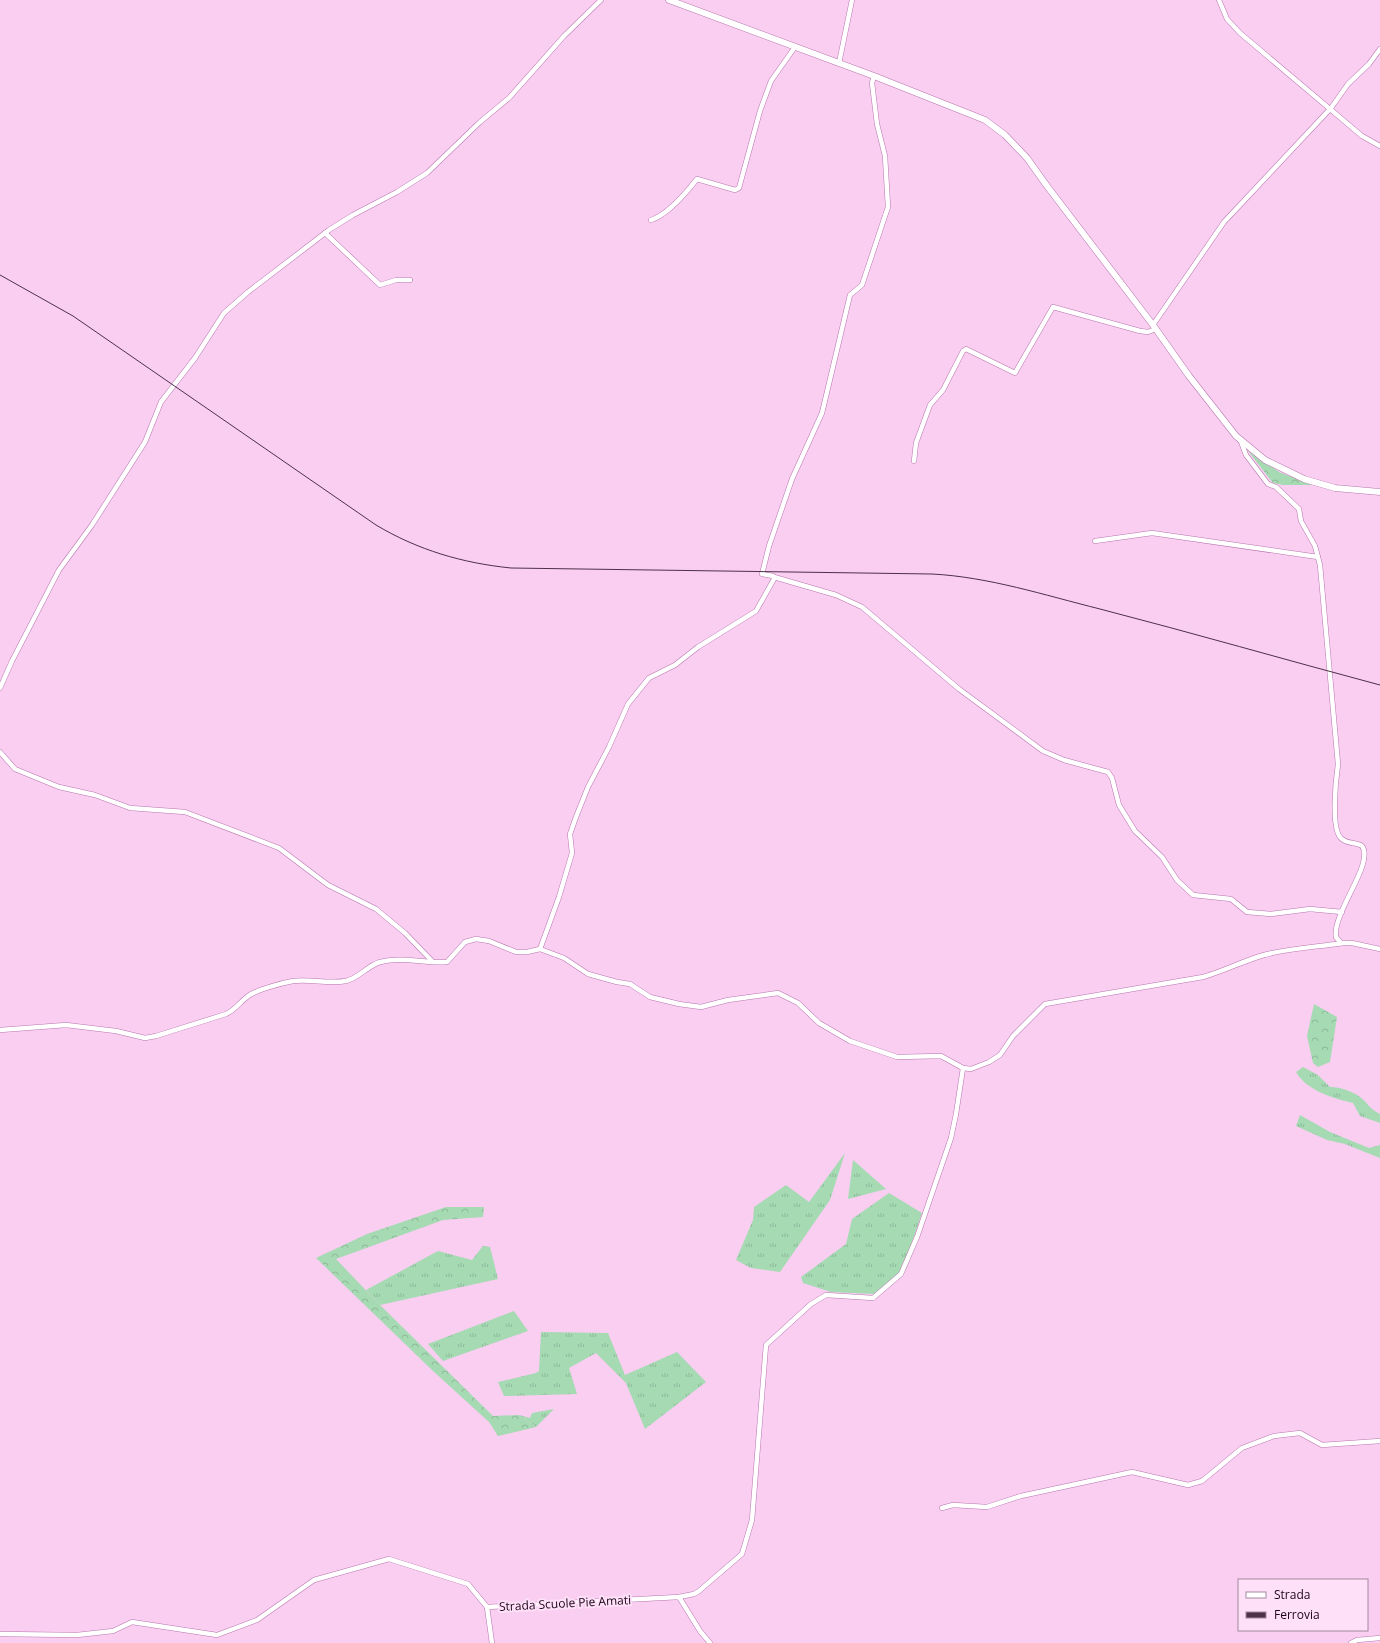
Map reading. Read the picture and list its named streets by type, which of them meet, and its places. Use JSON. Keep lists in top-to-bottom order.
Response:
{
  "streets": {
    "street": ["Strada Scuole Pie Amati"]
  },
  "legend": ["Strada", "Ferrovia"]
}
